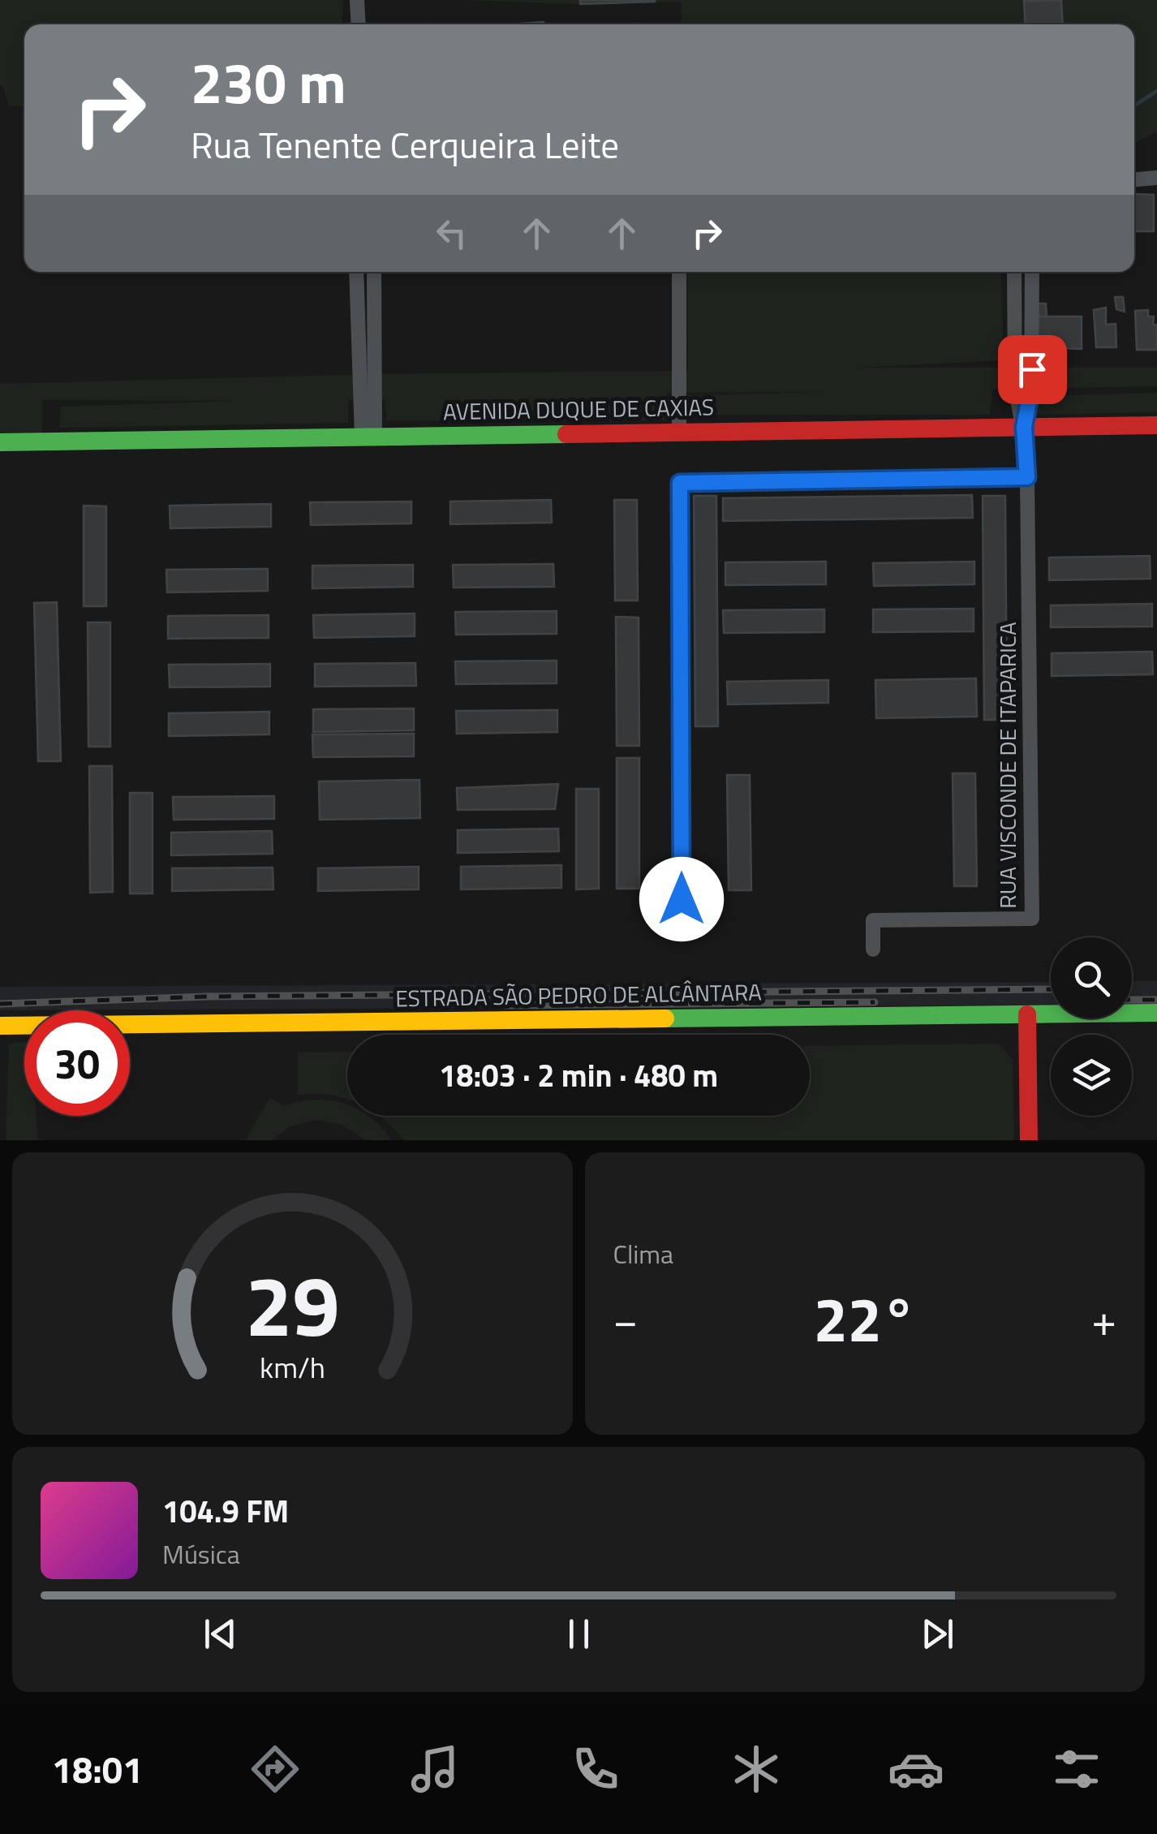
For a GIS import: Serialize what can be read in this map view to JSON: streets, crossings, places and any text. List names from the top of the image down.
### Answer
{
  "streets": {
    "street": ["AVENIDA DUQUE DE CAXIAS", "RUA VISCONDE DE ITAPARICA", "ESTRADA SÃO PEDRO DE ALCÂNTARA"]
  },
  "crossings": [
    ["AVENIDA DUQUE DE CAXIAS", "RUA VISCONDE DE ITAPARICA"]
  ],
  "page": {
    "turn": ["230 m", "Rua Tenente Cerqueira Leite"],
    "limit": "30",
    "trip": "18:03 · 2 min · 480 m",
    "tile": "Clima",
    "heat": ["−", "22°", "+"],
    "song": ["104.9 FM", "Música"],
    "tabs": "18:01",
    "gauge": ["29", "km/h"]
  }
}
